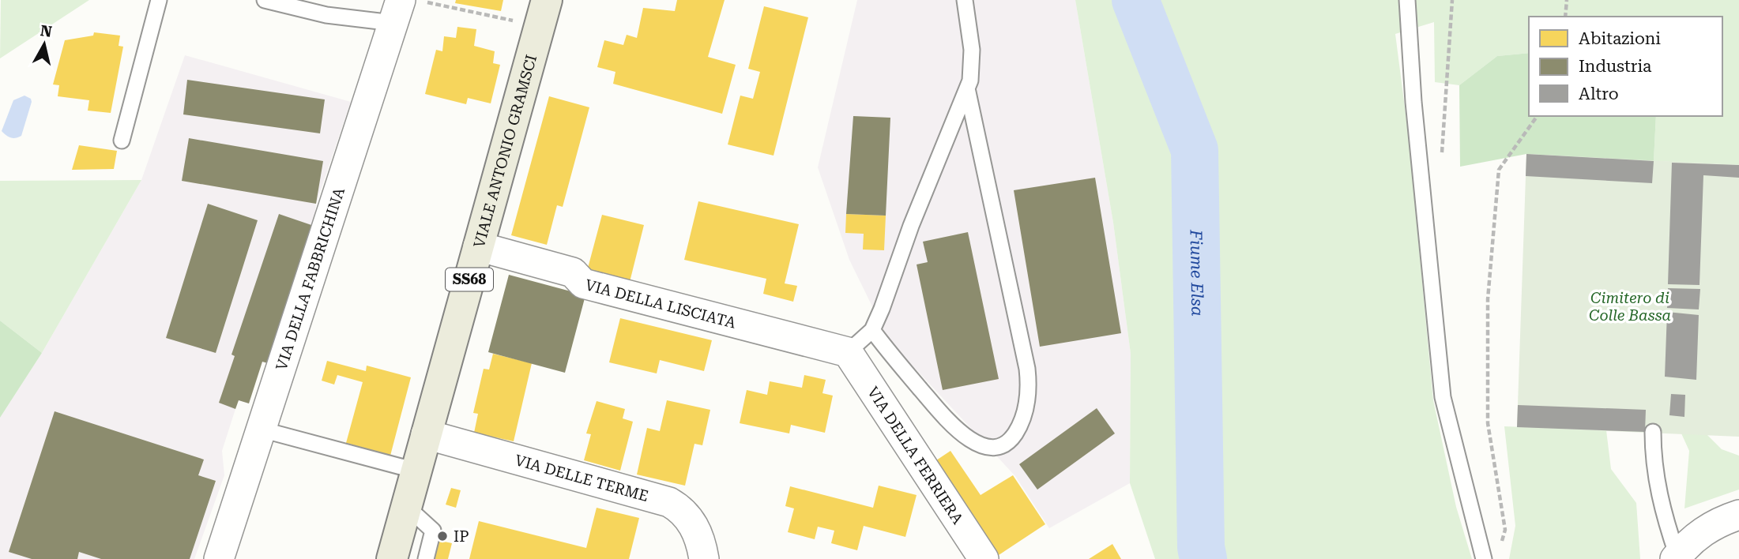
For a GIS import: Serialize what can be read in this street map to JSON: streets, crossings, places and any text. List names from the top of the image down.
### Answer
{
  "streets": {
    "main road": ["VIALE ANTONIO GRAMSCI", "SS68"],
    "street": [
      "VIA DELLA FABBRICHINA",
      "VIA DELLA LISCIATA",
      "VIA DELLA FERRIERA",
      "VIA DELLE TERME"
    ]
  },
  "crossings": [
    ["VIALE ANTONIO GRAMSCI", "VIA DELLA LISCIATA"],
    ["VIALE ANTONIO GRAMSCI", "VIA DELLE TERME"],
    ["VIA DELLA LISCIATA", "VIA DELLA FERRIERA"]
  ],
  "water": ["Fiume Elsa"],
  "parks": ["Cimitero di Colle Bassa"],
  "places": ["IP"],
  "legend": ["Abitazioni", "Industria", "Altro"],
  "north": "top"
}
